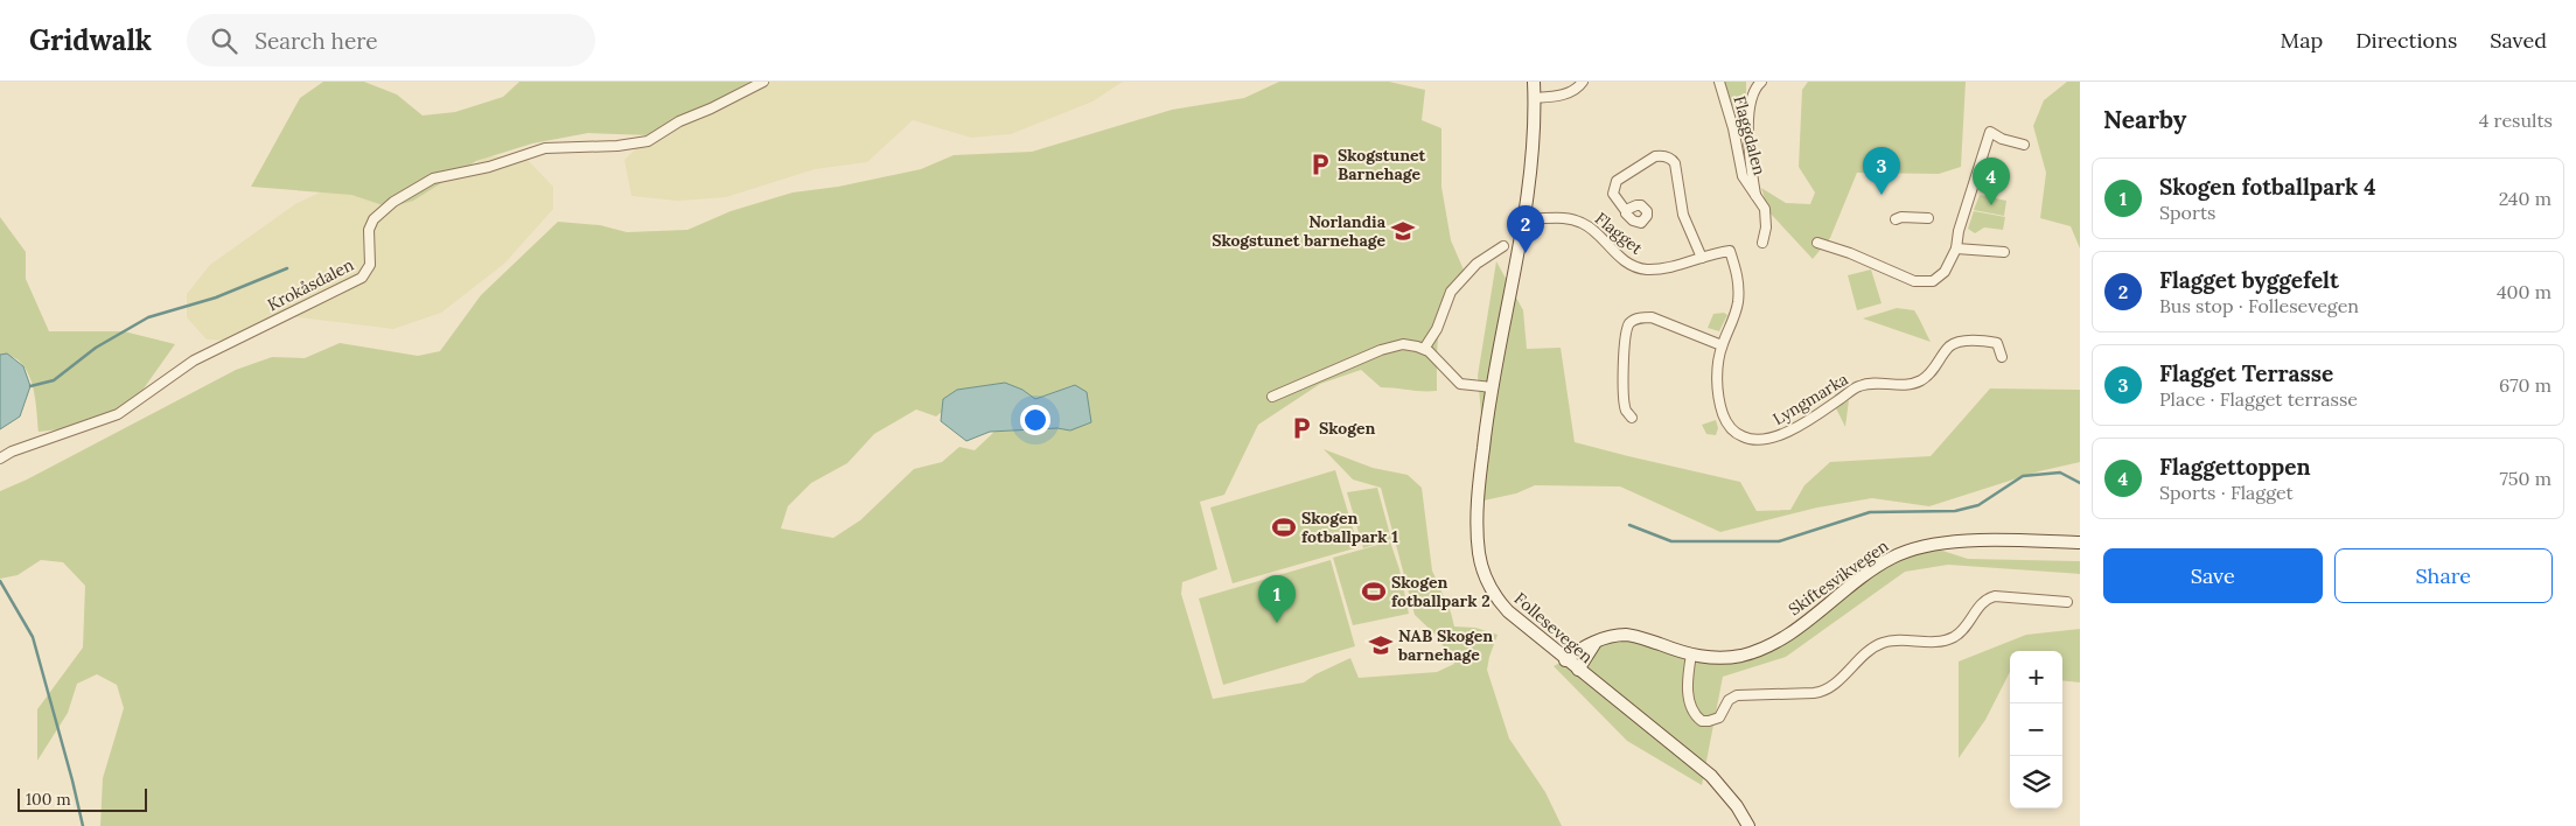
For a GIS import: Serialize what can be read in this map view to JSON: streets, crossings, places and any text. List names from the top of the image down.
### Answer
{
  "streets": {
    "main road": ["Skiftesvikvegen", "Follesevegen"],
    "street": [
      "Flaggdalen",
      "Flagget",
      "Krokåsdalen",
      "Lyngmarka"
    ]
  },
  "crossings": [
    ["Flagget", "Lyngmarka"],
    ["Flagget", "Follesevegen"],
    ["Skiftesvikvegen", "Follesevegen"]
  ],
  "places": {
    "parking": ["Skogstunet Barnehage", "Skogen"],
    "school or university": ["Norlandia Skogstunet barnehage", "NAB Skogen barnehage"],
    "sports": ["Skogen fotballpark 1", "Skogen fotballpark 2"]
  },
  "scale_bar": "100 m",
  "page": {
    "header": "Gridwalk",
    "search": "Search here",
    "nav": ["Map", "Directions", "Saved"],
    "heading": ["Nearby", "4 results"],
    "pins": [
      "3",
      "4",
      "2",
      "1"
    ],
    "list": [
      {
        "mark": "1",
        "name": "Skogen fotballpark 4",
        "note": "Sports",
        "value": "240 m"
      },
      {
        "mark": "2",
        "name": "Flagget byggefelt",
        "note": "Bus stop · Follesevegen",
        "value": "400 m"
      },
      {
        "mark": "3",
        "name": "Flagget Terrasse",
        "note": "Place · Flagget terrasse",
        "value": "670 m"
      },
      {
        "mark": "4",
        "name": "Flaggettoppen",
        "note": "Sports · Flagget",
        "value": "750 m"
      }
    ],
    "buttons": ["Save", "Share"],
    "map_buttons": ["+", "−"],
    "scale": "100 m"
  }
}
